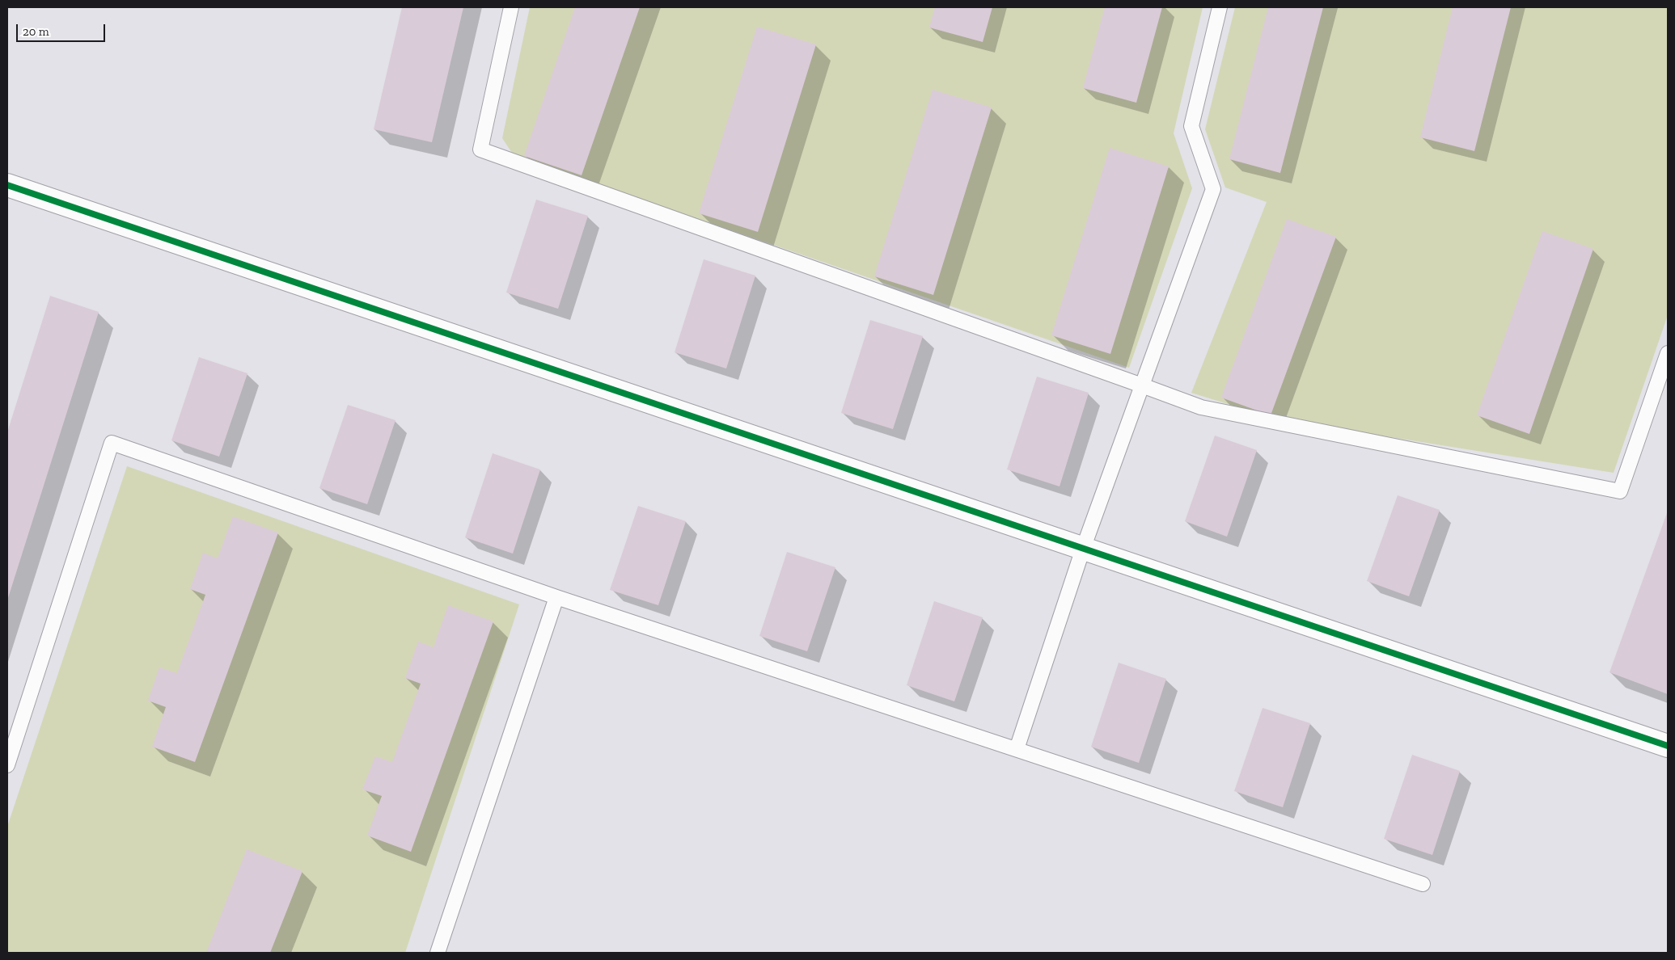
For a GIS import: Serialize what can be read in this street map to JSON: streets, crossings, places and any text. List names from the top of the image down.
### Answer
{
  "scale_bar": "20 m"
}
